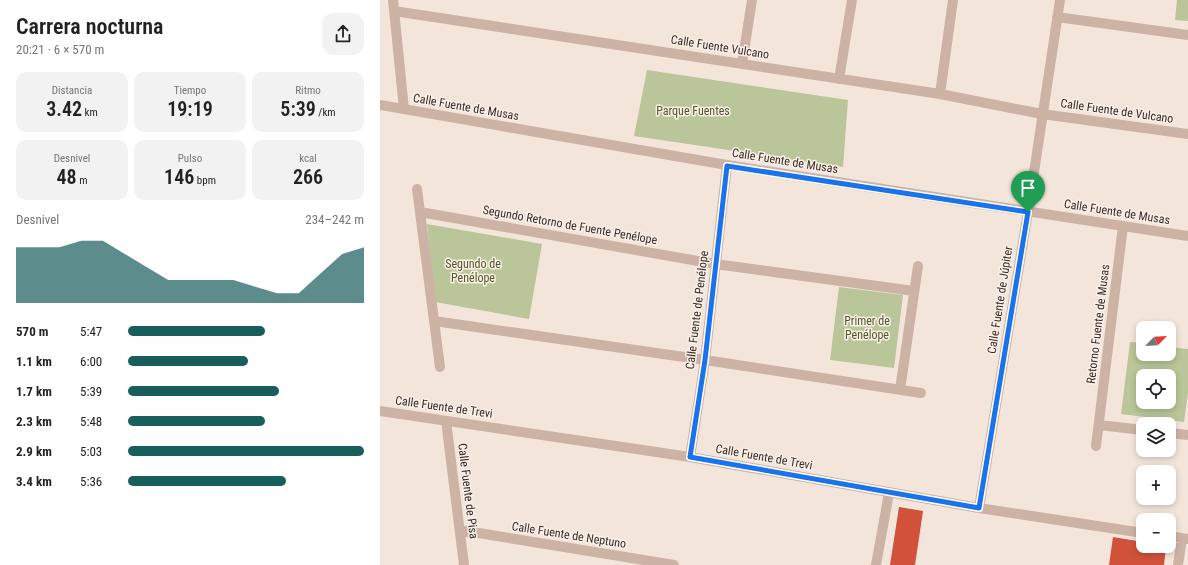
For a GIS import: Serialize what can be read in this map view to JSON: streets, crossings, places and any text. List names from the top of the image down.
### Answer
{
  "streets": {
    "street": [
      "Calle Fuente Vulcano",
      "Calle Fuente de Musas",
      "Calle Fuente de Vulcano",
      "Segundo Retorno de Fuente Penélope",
      "Calle Fuente de Júpiter",
      "Calle Fuente de Penélope",
      "Retorno Fuente de Musas",
      "Calle Fuente de Trevi",
      "Calle Fuente de Pisa",
      "Calle Fuente de Neptuno"
    ]
  },
  "crossings": [
    ["Calle Fuente Vulcano", "Calle Fuente de Vulcano"],
    ["Calle Fuente Vulcano", "Calle Fuente de Júpiter"],
    ["Calle Fuente de Musas", "Calle Fuente de Júpiter"],
    ["Calle Fuente de Musas", "Calle Fuente de Penélope"],
    ["Calle Fuente de Musas", "Retorno Fuente de Musas"],
    ["Calle Fuente de Vulcano", "Calle Fuente de Júpiter"],
    ["Segundo Retorno de Fuente Penélope", "Calle Fuente de Penélope"],
    ["Calle Fuente de Júpiter", "Calle Fuente de Trevi"],
    ["Calle Fuente de Penélope", "Calle Fuente de Trevi"],
    ["Calle Fuente de Trevi", "Calle Fuente de Pisa"],
    ["Calle Fuente de Pisa", "Calle Fuente de Neptuno"]
  ],
  "parks": ["Parque Fuentes", "Segundo de Penélope", "Primer de Penélope"],
  "north": "top right",
  "page": {
    "heading": ["Carrera nocturna", "20:21 · 6 × 570 m"],
    "stats": [
      ["Distancia", "3.42 km"],
      ["Tiempo", "19:19"],
      ["Ritmo", "5:39 /km"],
      ["Desnivel", "48 m"],
      ["Pulso", "146 bpm"],
      ["kcal", "266"]
    ],
    "chart": ["Desnivel", "234–242 m"],
    "list": [
      {
        "name": "570 m",
        "note": "5:47"
      },
      {
        "name": "1.1 km",
        "note": "6:00"
      },
      {
        "name": "1.7 km",
        "note": "5:39"
      },
      {
        "name": "2.3 km",
        "note": "5:48"
      },
      {
        "name": "2.9 km",
        "note": "5:03"
      },
      {
        "name": "3.4 km",
        "note": "5:36"
      }
    ],
    "map_buttons": ["+", "−"]
  }
}
